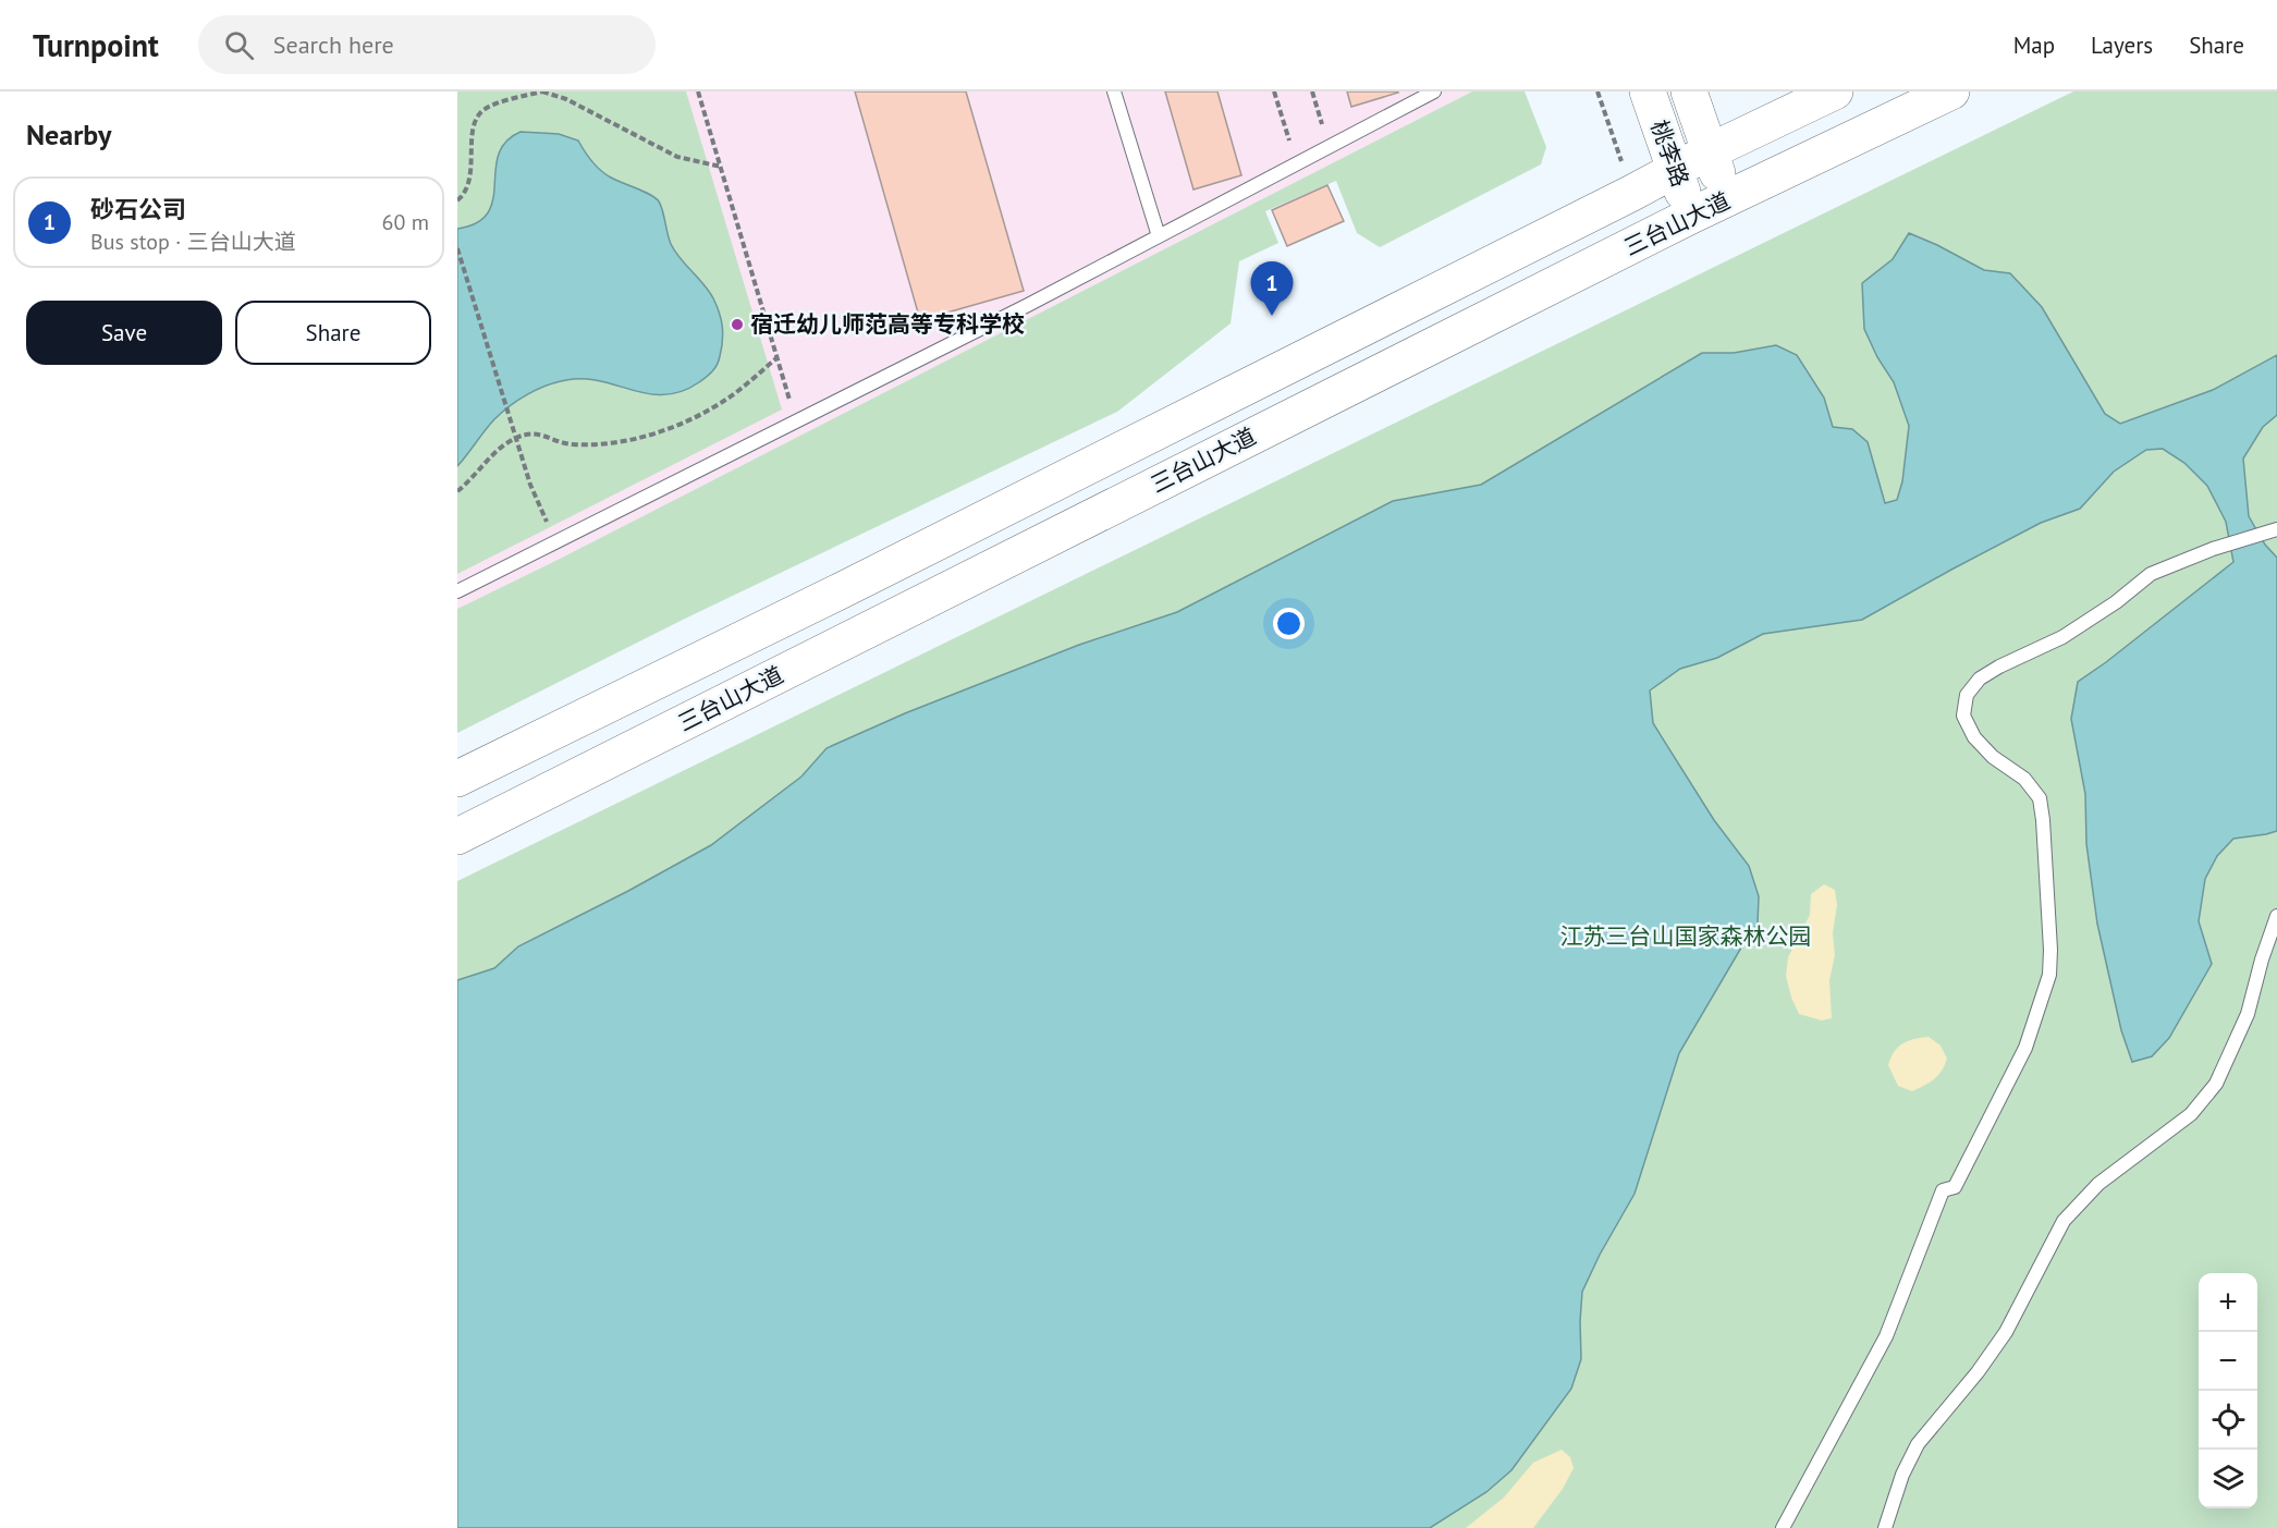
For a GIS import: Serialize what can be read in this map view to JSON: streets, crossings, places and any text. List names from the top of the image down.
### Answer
{
  "streets": {
    "main road": ["桃李路", "三台山大道"]
  },
  "crossings": [
    ["桃李路", "三台山大道"]
  ],
  "parks": ["江苏三台山国家森林公园"],
  "places": ["宿迁幼儿师范高等专科学校"],
  "page": {
    "header": "Turnpoint",
    "search": "Search here",
    "nav": ["Map", "Layers", "Share"],
    "heading": "Nearby",
    "list": [
      {
        "mark": "1",
        "name": "砂石公司",
        "note": "Bus stop · 三台山大道",
        "value": "60 m"
      }
    ],
    "pins": "1",
    "buttons": ["Save", "Share"],
    "map_buttons": ["+", "−"]
  }
}
